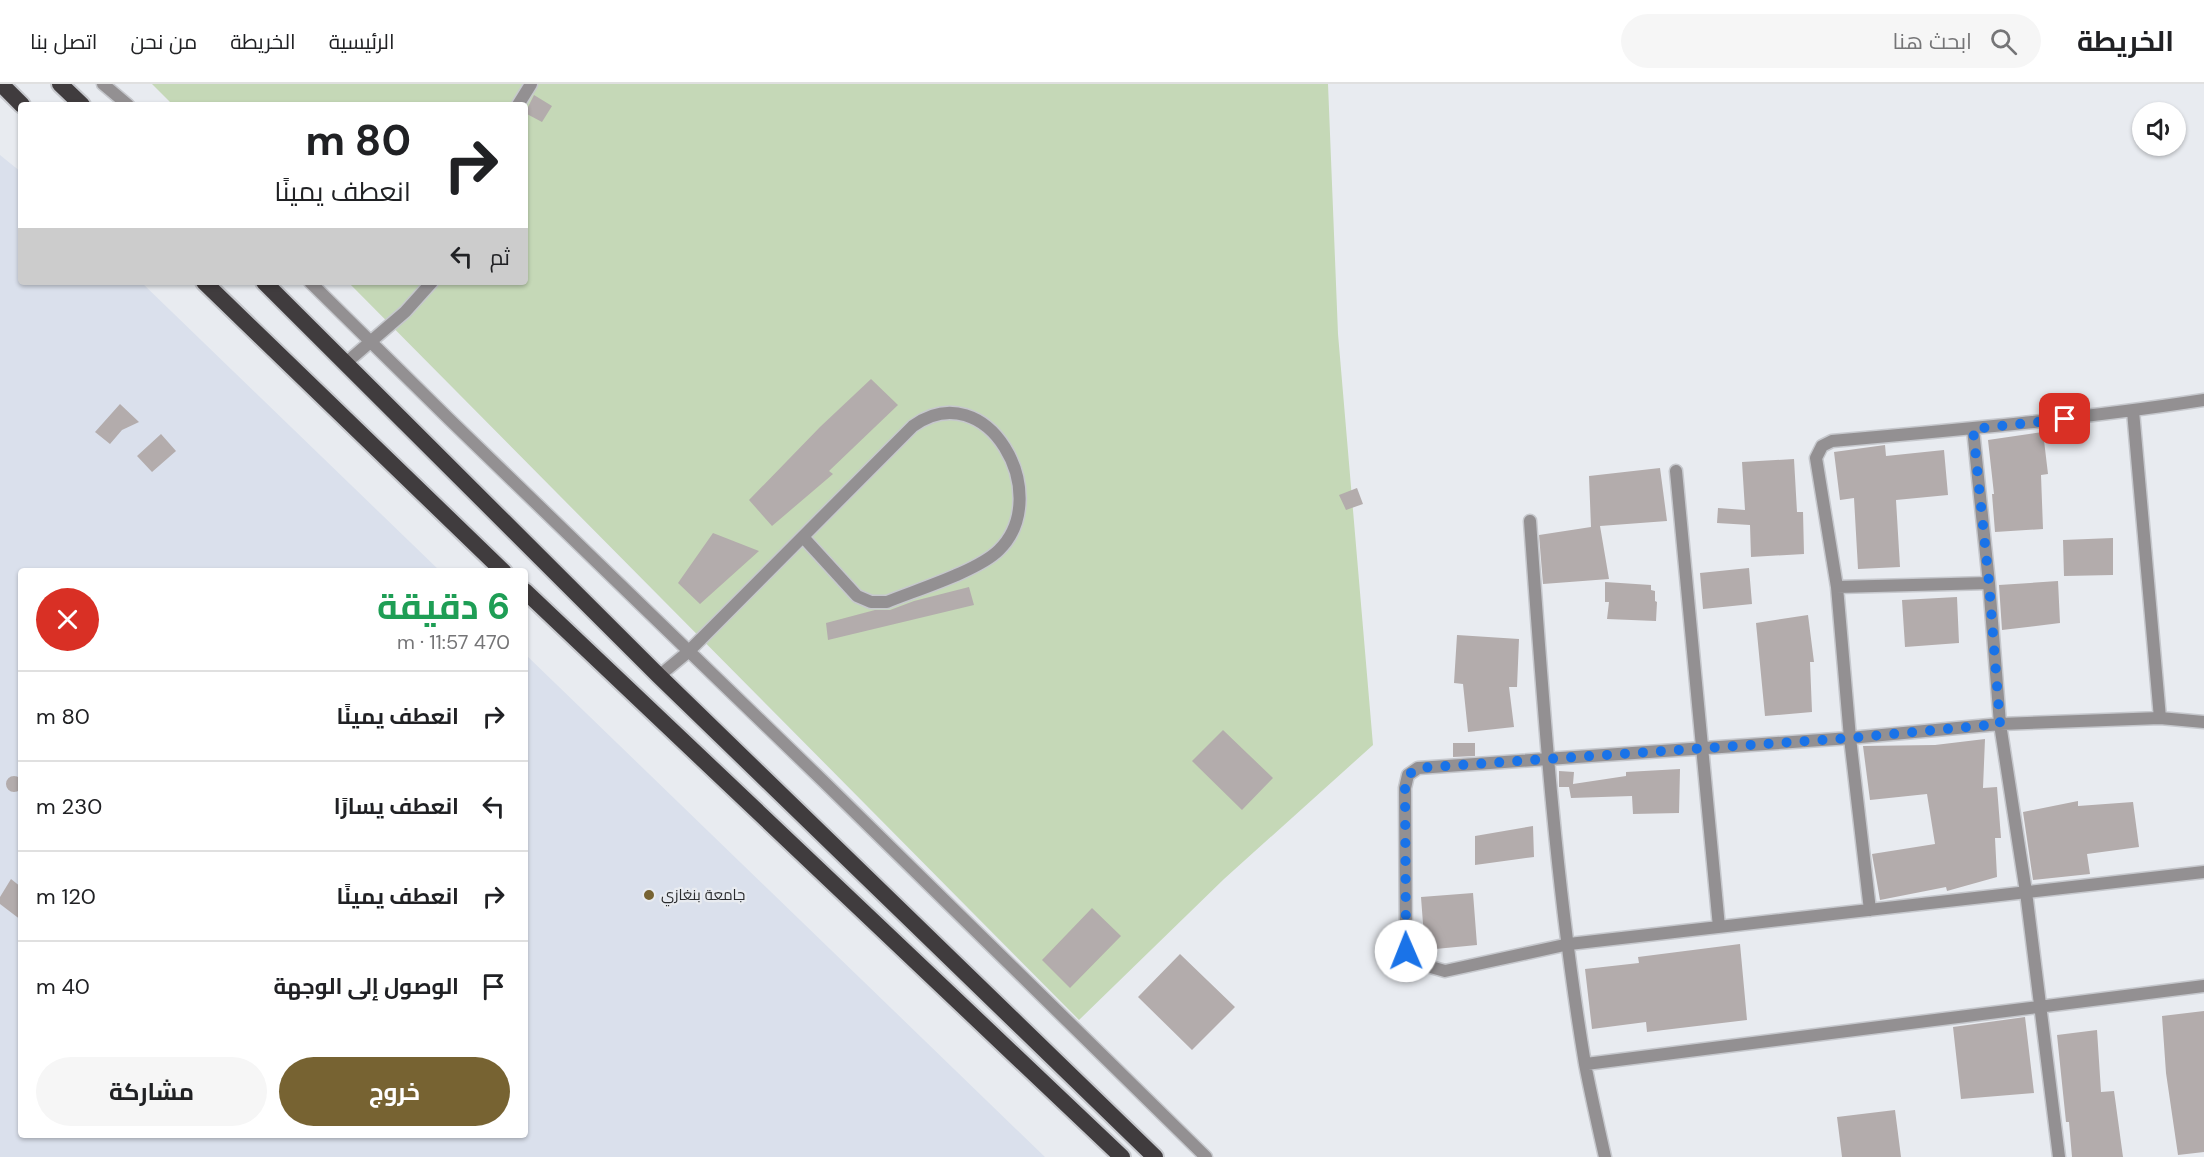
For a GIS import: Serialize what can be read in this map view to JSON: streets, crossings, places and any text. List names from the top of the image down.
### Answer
{
  "places": ["جامعة بنغازي"],
  "page": {
    "header": "الخريطة",
    "search": "ابحث هنا",
    "nav": [
      "الرئيسية",
      "الخريطة",
      "من نحن",
      "اتصل بنا"
    ],
    "turn": ["80 m", "انعطف يمينًا"],
    "then": "ثم",
    "heading": ["6 دقيقة", "470 m · 11:57"],
    "list": [
      {
        "name": "انعطف يمينًا",
        "value": "80 m"
      },
      {
        "name": "انعطف يسارًا",
        "value": "230 m"
      },
      {
        "name": "انعطف يمينًا",
        "value": "120 m"
      },
      {
        "name": "الوصول إلى الوجهة",
        "value": "40 m"
      }
    ],
    "buttons": ["خروج", "مشاركة"]
  }
}
